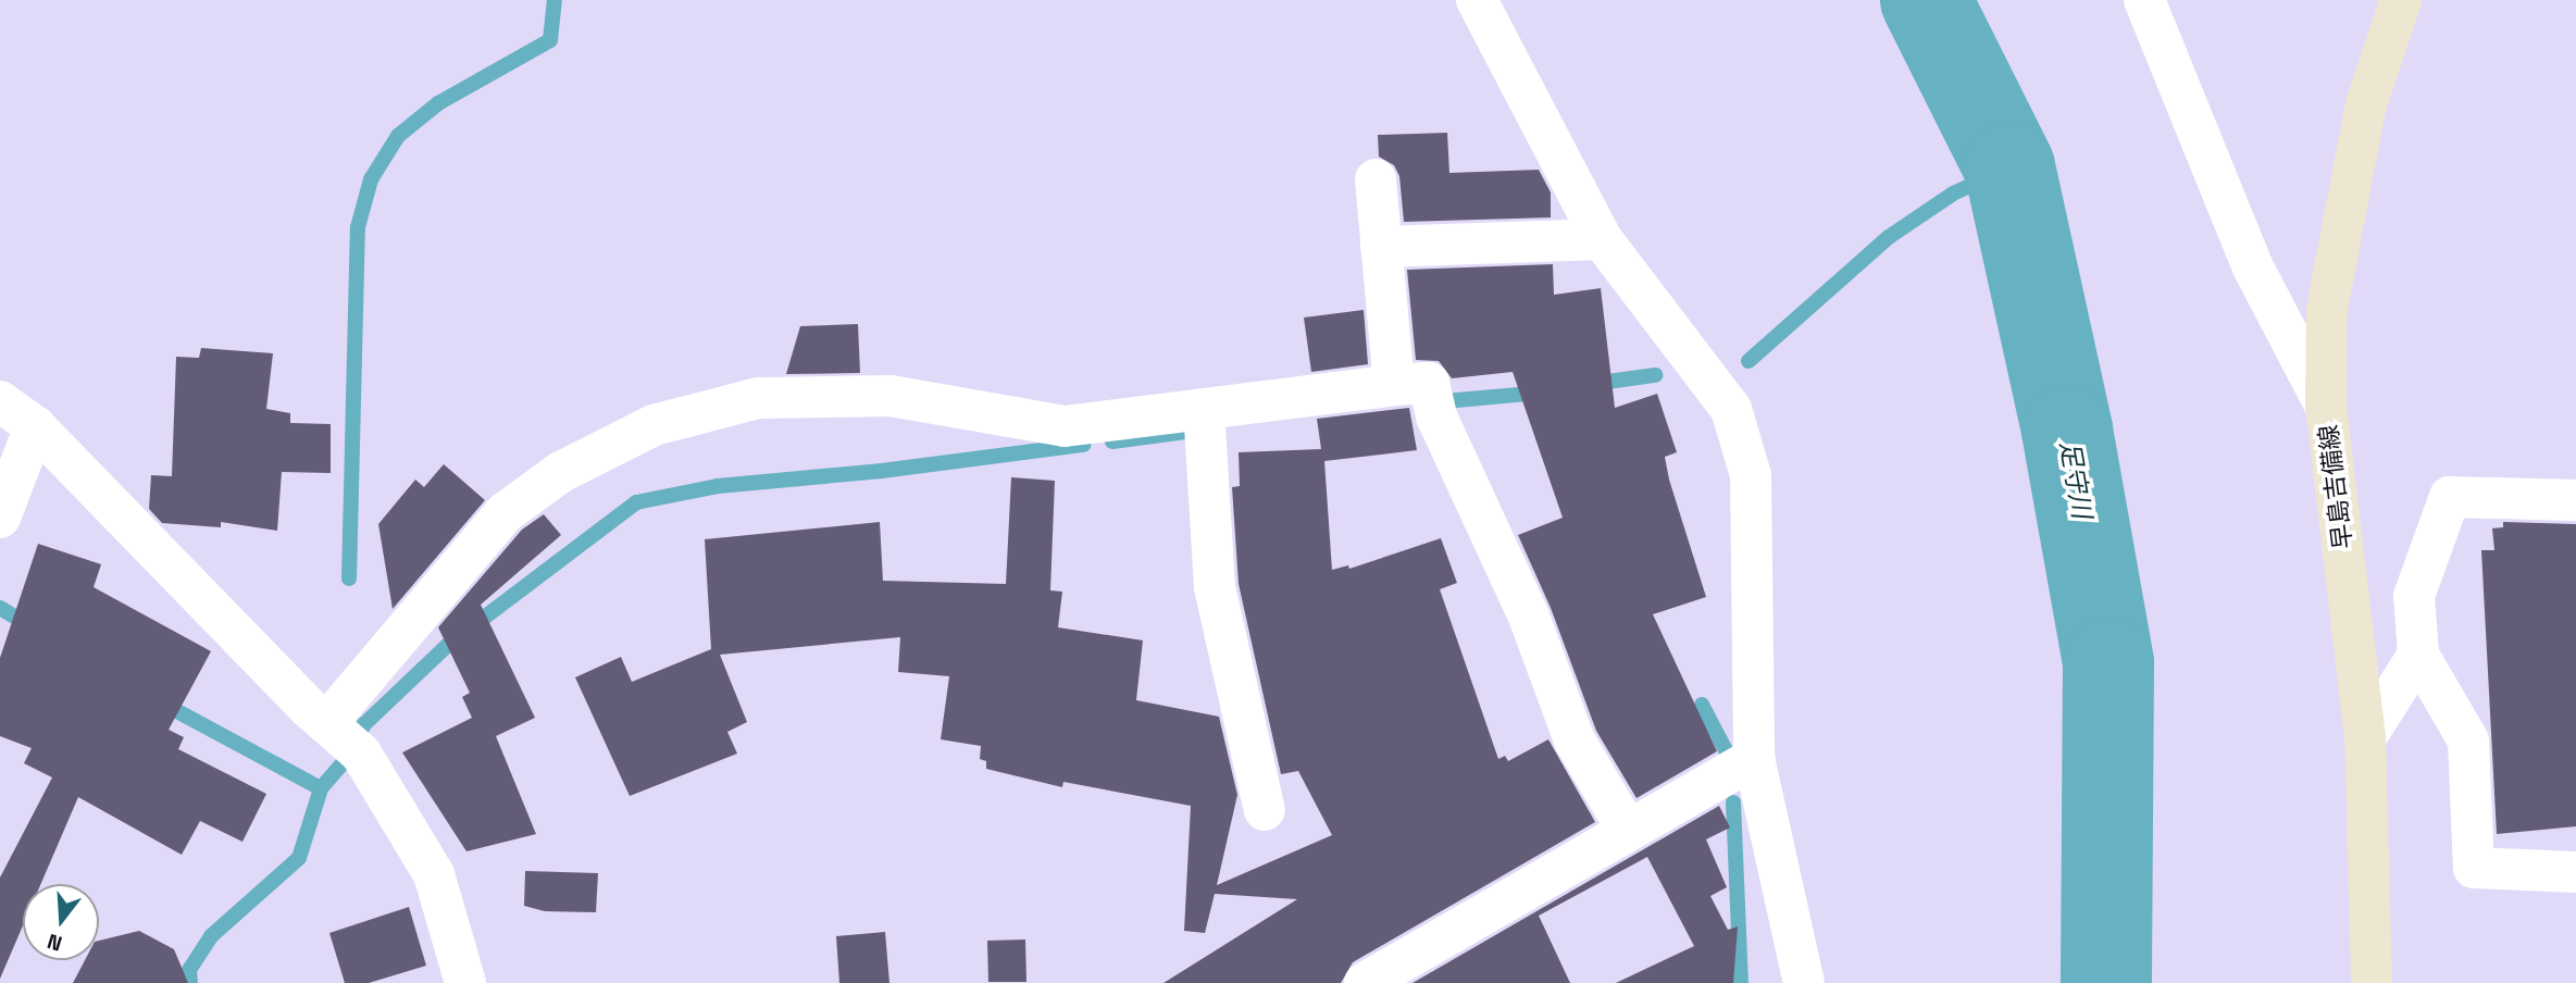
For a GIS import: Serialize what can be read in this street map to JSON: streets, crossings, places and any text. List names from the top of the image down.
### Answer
{
  "streets": {
    "main road": ["早島吉備線"]
  },
  "water": ["足守川"],
  "north": "bottom"
}
